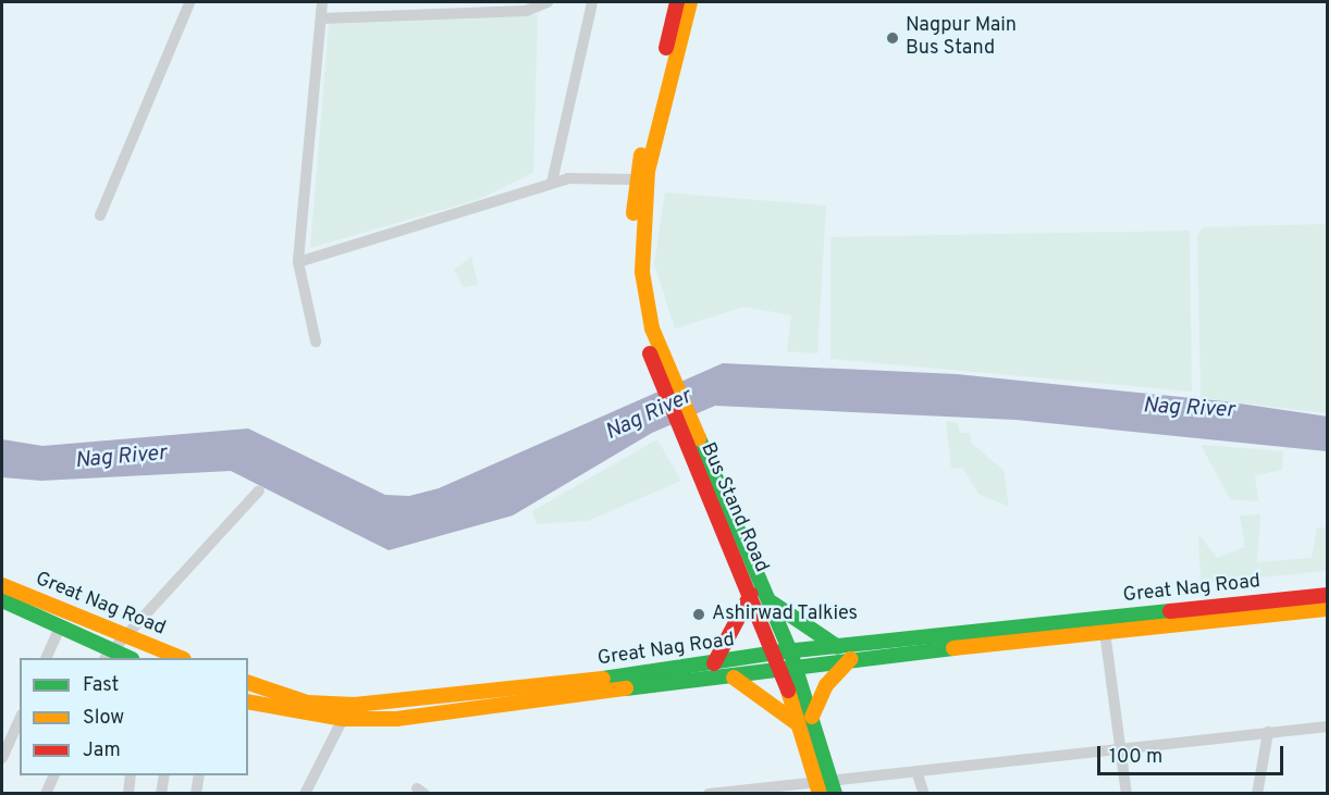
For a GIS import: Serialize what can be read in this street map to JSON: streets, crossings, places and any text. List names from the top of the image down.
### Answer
{
  "streets": {
    "main road": ["Bus Stand Road", "Great Nag Road"]
  },
  "crossings": [
    ["Bus Stand Road", "Great Nag Road"]
  ],
  "water": ["Nag River"],
  "places": ["Nagpur Main Bus Stand", "Ashirwad Talkies"],
  "legend": ["Fast", "Slow", "Jam"],
  "scale_bar": "100 m"
}
